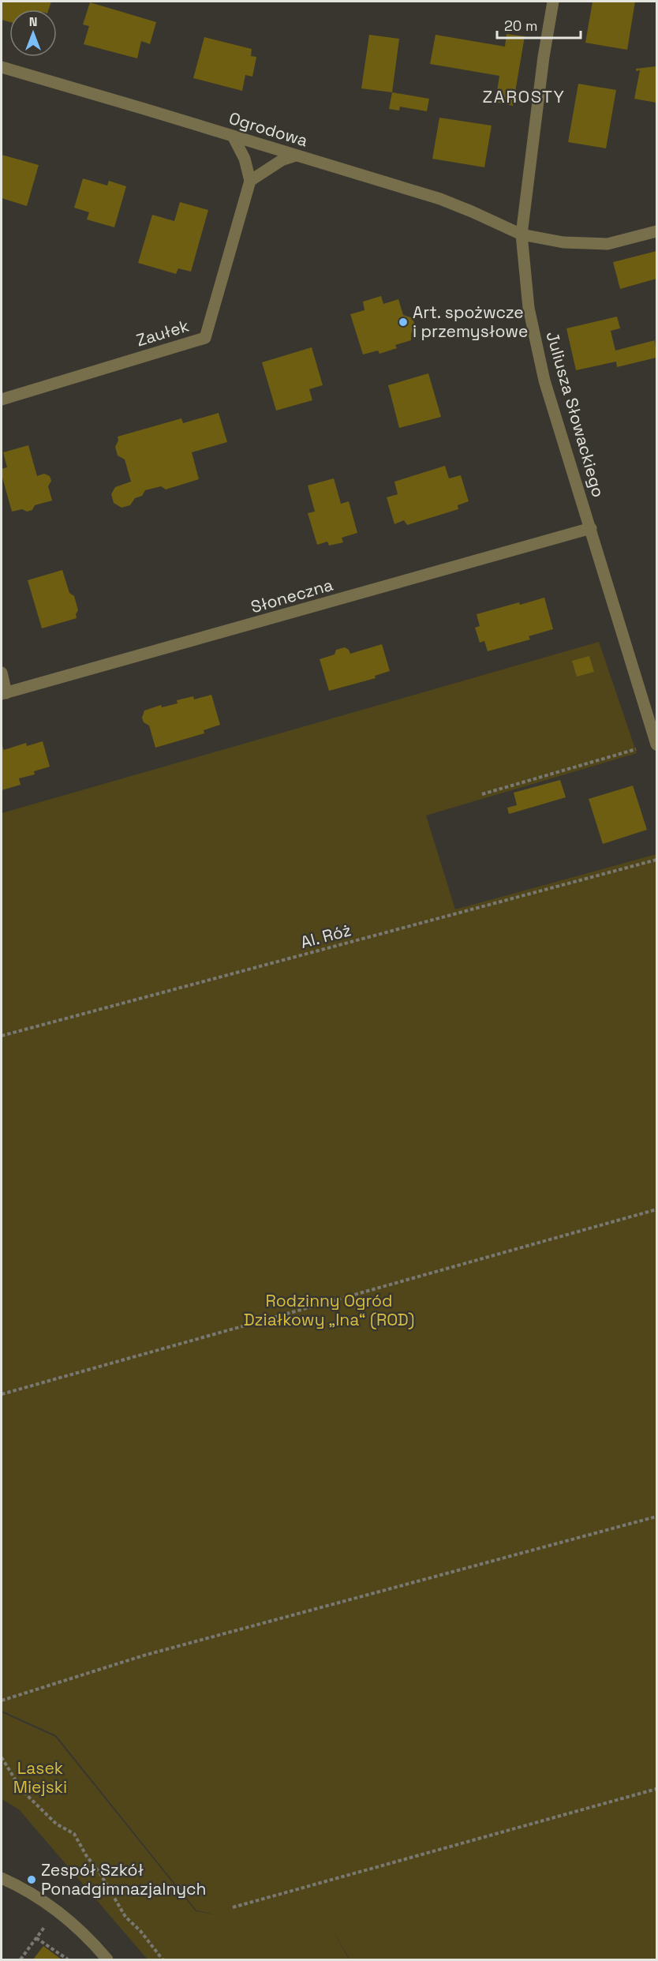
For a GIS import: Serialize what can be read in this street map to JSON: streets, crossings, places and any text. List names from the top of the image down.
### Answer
{
  "streets": {
    "street": [
      "Ogrodowa",
      "Zaułek",
      "Juliusza Słowackiego",
      "Słoneczna"
    ],
    "path": ["Al. Róż"]
  },
  "crossings": [
    ["Ogrodowa", "Zaułek"],
    ["Ogrodowa", "Juliusza Słowackiego"],
    ["Juliusza Słowackiego", "Słoneczna"]
  ],
  "districts": ["ZAROSTY"],
  "parks": ["Rodzinny Ogród Działkowy „Ina“ (ROD)", "Lasek Miejski"],
  "places": ["Art. spożwcze i przemysłowe", "Zespół Szkół Ponadgimnazjalnych"],
  "scale_bar": "20 m",
  "north": "top"
}
